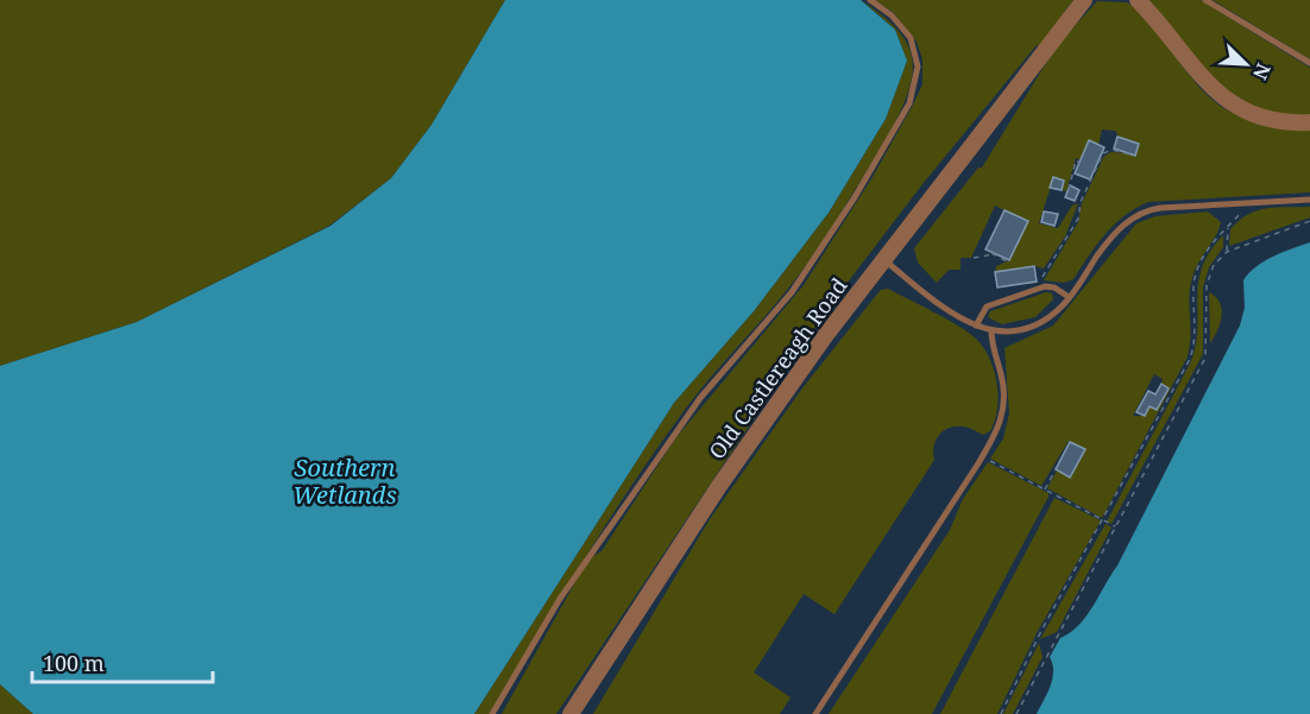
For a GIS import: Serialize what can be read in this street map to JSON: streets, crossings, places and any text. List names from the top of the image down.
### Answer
{
  "streets": {
    "street": ["Old Castlereagh Road"]
  },
  "water": ["Southern Wetlands"],
  "scale_bar": "100 m",
  "north": "bottom right"
}
